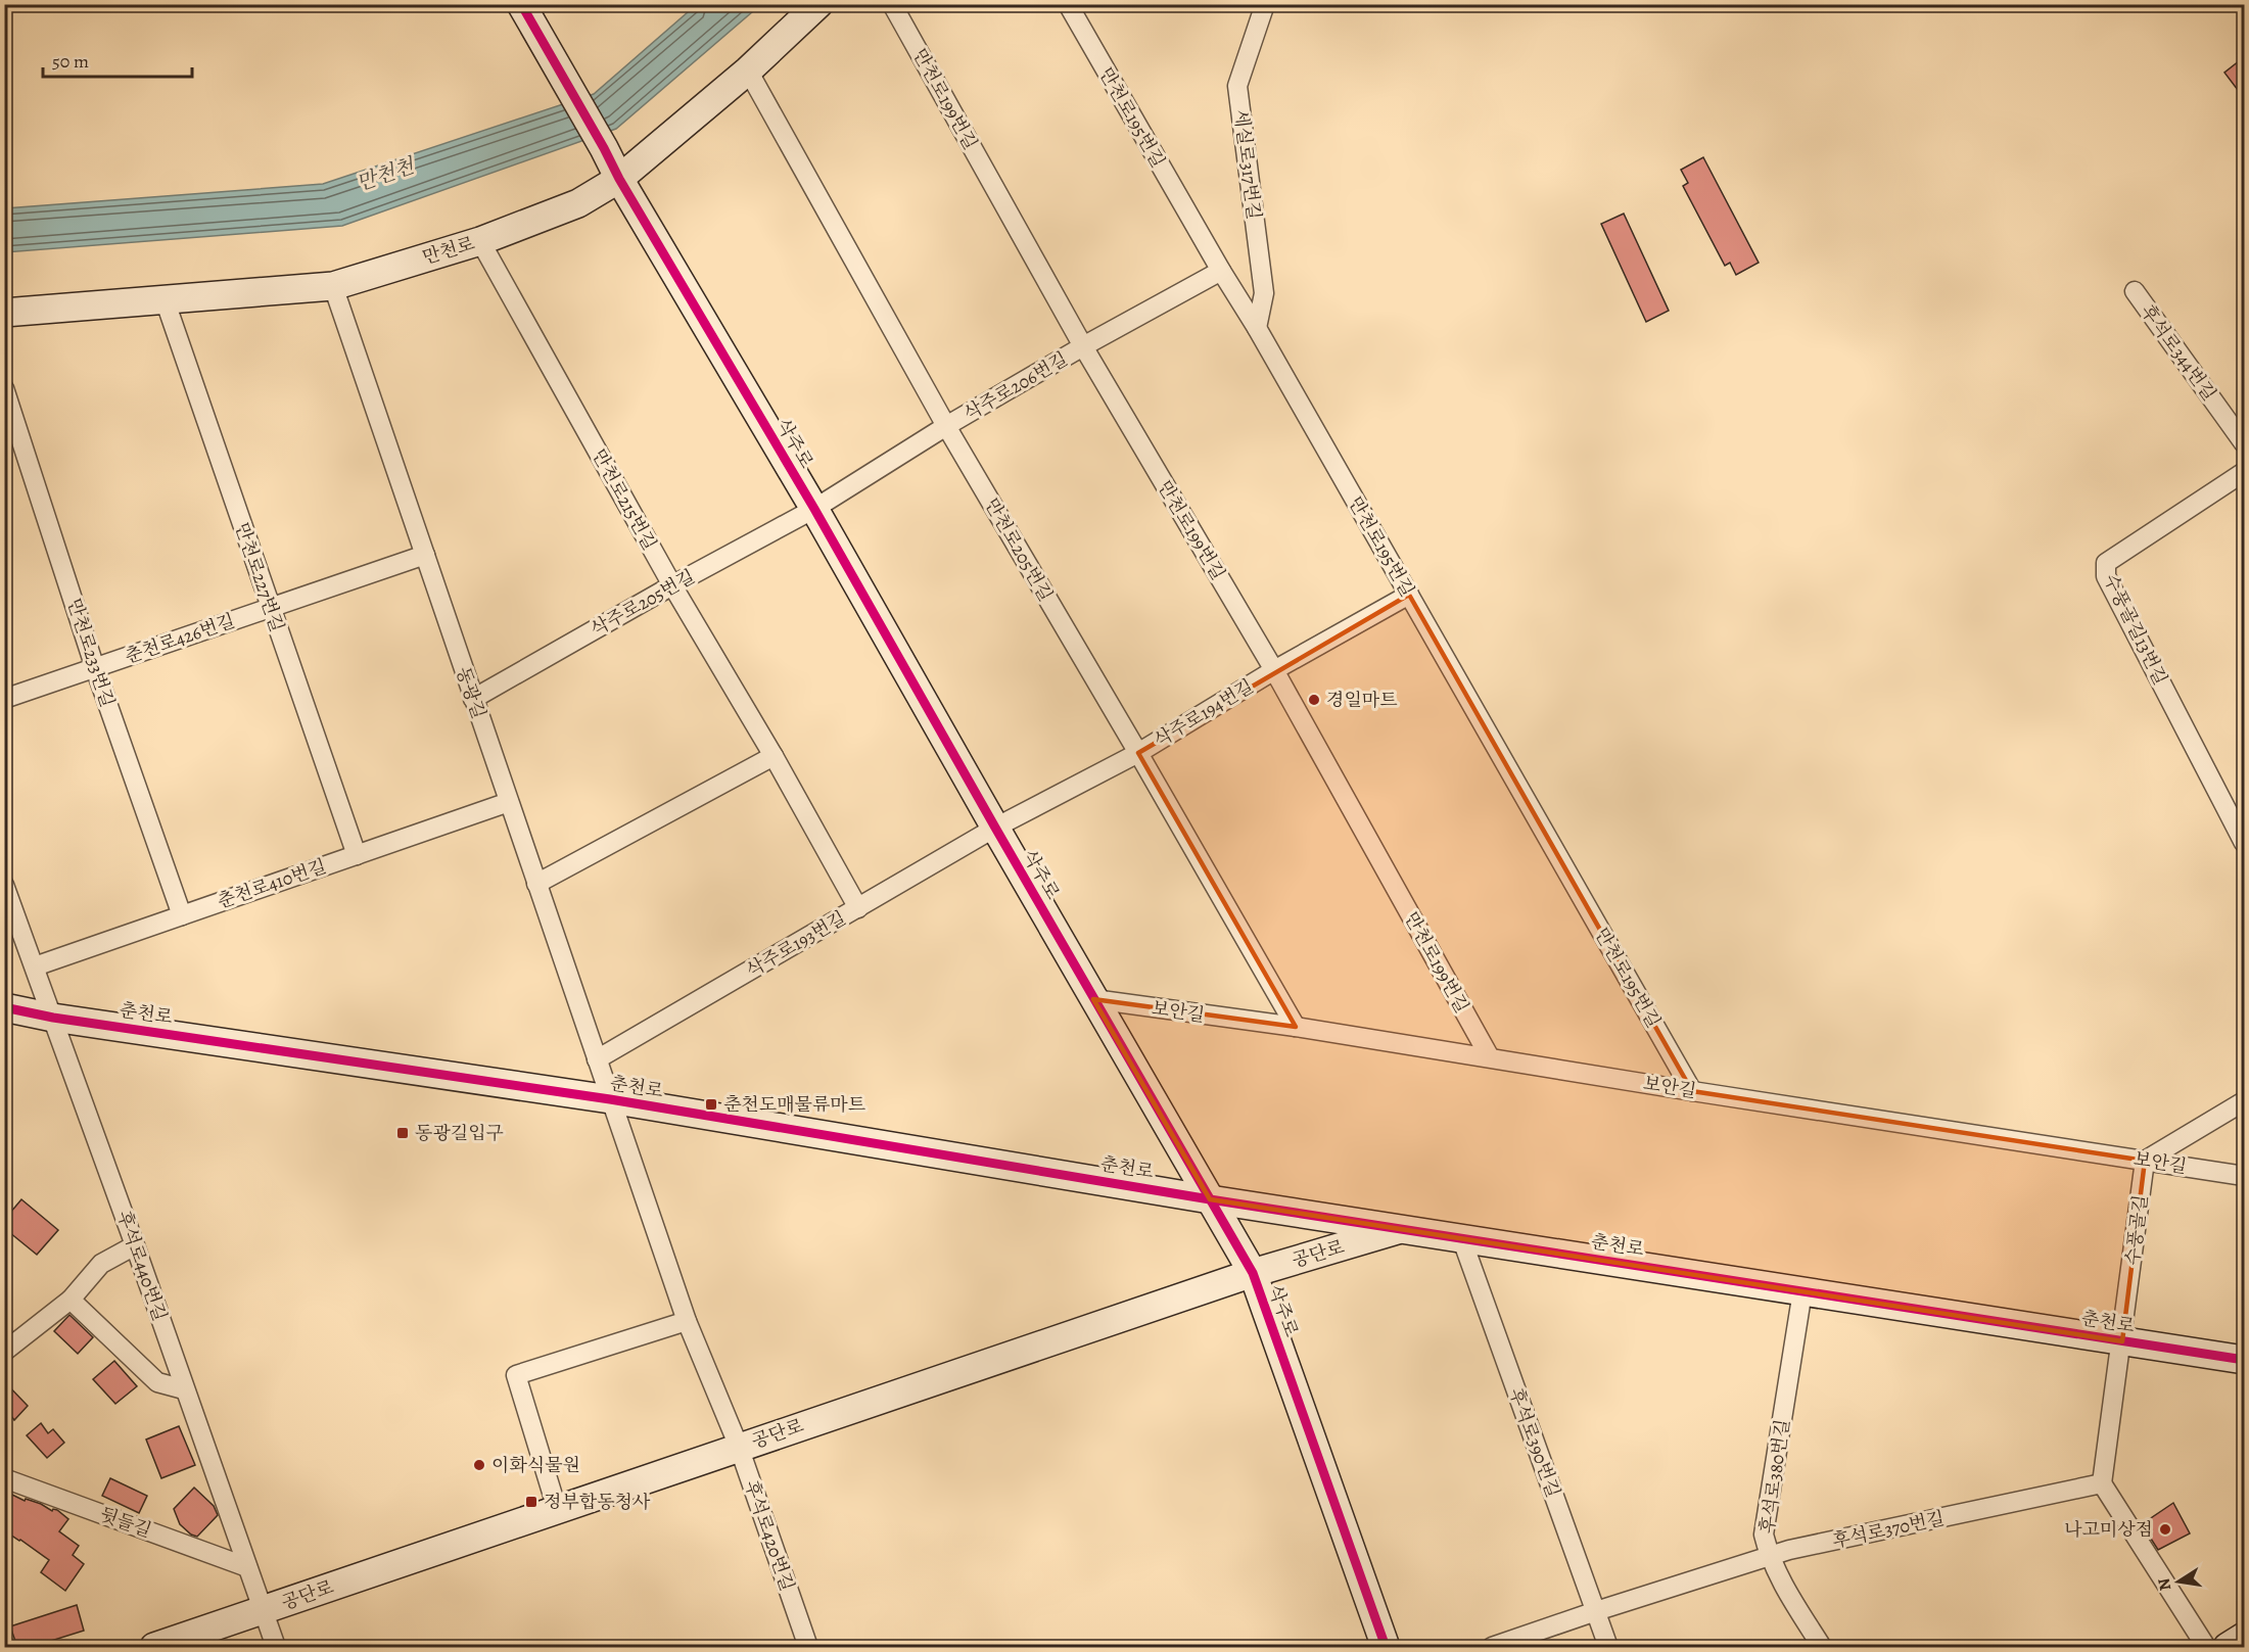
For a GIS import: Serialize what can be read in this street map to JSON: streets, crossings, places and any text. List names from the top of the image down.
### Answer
{
  "streets": {
    "street": [
      "만천로199번길",
      "만천로195번길",
      "세실로317번길",
      "만천로",
      "후석로344번길",
      "삭주로206번길",
      "삭주로",
      "만천로215번길",
      "만천로205번길",
      "만천로227번길",
      "삭주로205번길",
      "수풍골길13번길",
      "춘천로426번길",
      "만천로233번길",
      "동광길",
      "삭주로194번길",
      "춘천로410번길",
      "삭주로193번길",
      "보안길",
      "춘천로",
      "수풍골길",
      "공단로",
      "후석로440번길",
      "후석로390번길",
      "후석로380번길",
      "뒷들길",
      "후석로370번길",
      "후석로420번길"
    ]
  },
  "crossings": [
    ["만천로199번길", "삭주로206번길"],
    ["만천로199번길", "삭주로194번길"],
    ["만천로199번길", "보안길"],
    ["만천로195번길", "세실로317번길"],
    ["만천로195번길", "삭주로206번길"],
    ["만천로195번길", "삭주로194번길"],
    ["만천로195번길", "보안길"],
    ["만천로", "삭주로"],
    ["만천로", "만천로215번길"],
    ["만천로", "만천로205번길"],
    ["만천로", "만천로227번길"],
    ["만천로", "동광길"],
    ["삭주로206번길", "삭주로"],
    ["삭주로206번길", "만천로205번길"],
    ["삭주로206번길", "삭주로205번길"],
    ["삭주로", "삭주로205번길"],
    ["삭주로", "삭주로194번길"],
    ["삭주로", "삭주로193번길"],
    ["삭주로", "보안길"],
    ["삭주로", "춘천로"],
    ["삭주로", "공단로"],
    ["만천로215번길", "삭주로205번길"],
    ["만천로215번길", "삭주로193번길"],
    ["만천로205번길", "삭주로194번길"],
    ["만천로205번길", "보안길"],
    ["만천로227번길", "춘천로426번길"],
    ["만천로227번길", "춘천로410번길"],
    ["삭주로205번길", "동광길"],
    ["춘천로426번길", "만천로233번길"],
    ["춘천로426번길", "동광길"],
    ["만천로233번길", "춘천로410번길"],
    ["동광길", "춘천로410번길"],
    ["동광길", "삭주로193번길"],
    ["동광길", "춘천로"],
    ["동광길", "후석로420번길"],
    ["삭주로194번길", "삭주로193번길"],
    ["춘천로410번길", "후석로440번길"],
    ["보안길", "수풍골길"],
    ["춘천로", "수풍골길"],
    ["춘천로", "공단로"],
    ["춘천로", "후석로440번길"],
    ["춘천로", "후석로390번길"],
    ["춘천로", "후석로380번길"],
    ["춘천로", "후석로420번길"],
    ["수풍골길", "후석로370번길"],
    ["공단로", "후석로440번길"],
    ["공단로", "후석로420번길"],
    ["후석로440번길", "뒷들길"],
    ["후석로390번길", "후석로370번길"],
    ["후석로380번길", "후석로370번길"]
  ],
  "water": ["만천천"],
  "places": {
    "other": ["경일마트", "이화식물원", "나고미상점"],
    "transit": ["춘천도매물류마트", "동광길입구", "정부합동청사"]
  },
  "scale_bar": "50 m",
  "north": "left"
}
